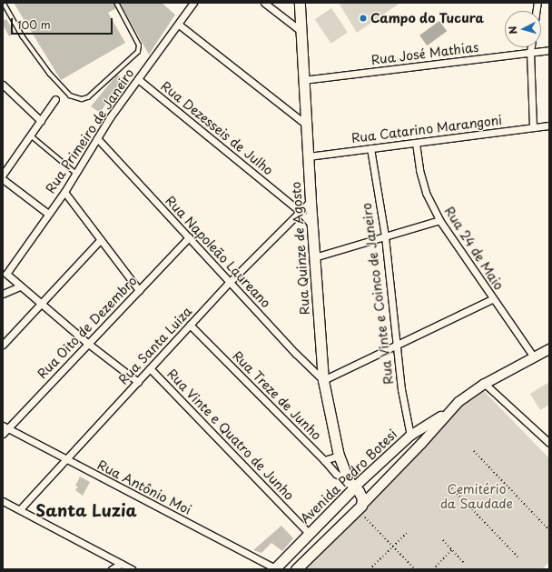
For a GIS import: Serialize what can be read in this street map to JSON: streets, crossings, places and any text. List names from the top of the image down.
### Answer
{
  "streets": {
    "main road": ["Rua Quinze de Agosto", "Avenida Pedro Botesi"],
    "street": [
      "Rua José Mathias",
      "Rua Dezesseis de Julho",
      "Rua Catarino Marangoni",
      "Rua Primeiro de Janeiro",
      "Rua 24 de Maio",
      "Rua Napoleão Laureano",
      "Rua Vinte e Coinco de Janeiro",
      "Rua Oito de Dezembro",
      "Rua Santa Luiza",
      "Rua Treze de Junho",
      "Rua Vinte e Quatro de Junho",
      "Rua Antônio Moi"
    ]
  },
  "crossings": [
    ["Rua José Mathias", "Rua Quinze de Agosto"],
    ["Rua Dezesseis de Julho", "Rua Primeiro de Janeiro"],
    ["Rua Dezesseis de Julho", "Rua Quinze de Agosto"],
    ["Rua Dezesseis de Julho", "Rua Santa Luiza"],
    ["Rua Catarino Marangoni", "Rua Quinze de Agosto"],
    ["Rua Catarino Marangoni", "Rua 24 de Maio"],
    ["Rua Catarino Marangoni", "Rua Vinte e Coinco de Janeiro"],
    ["Rua Primeiro de Janeiro", "Rua Napoleão Laureano"],
    ["Rua Quinze de Agosto", "Rua Napoleão Laureano"],
    ["Rua Quinze de Agosto", "Rua Santa Luiza"],
    ["Rua Quinze de Agosto", "Rua Treze de Junho"],
    ["Rua Quinze de Agosto", "Avenida Pedro Botesi"],
    ["Rua 24 de Maio", "Avenida Pedro Botesi"],
    ["Rua Napoleão Laureano", "Rua Oito de Dezembro"],
    ["Rua Napoleão Laureano", "Rua Santa Luiza"],
    ["Rua Vinte e Coinco de Janeiro", "Avenida Pedro Botesi"],
    ["Rua Oito de Dezembro", "Rua Antônio Moi"],
    ["Rua Santa Luiza", "Rua Treze de Junho"],
    ["Rua Santa Luiza", "Rua Vinte e Quatro de Junho"],
    ["Rua Santa Luiza", "Rua Antônio Moi"],
    ["Rua Treze de Junho", "Avenida Pedro Botesi"],
    ["Rua Vinte e Quatro de Junho", "Avenida Pedro Botesi"],
    ["Avenida Pedro Botesi", "Rua Antônio Moi"]
  ],
  "districts": ["Santa Luzia"],
  "parks": ["Cemitério da Saudade"],
  "places": ["Campo do Tucura"],
  "scale_bar": "100 m",
  "north": "left"
}
